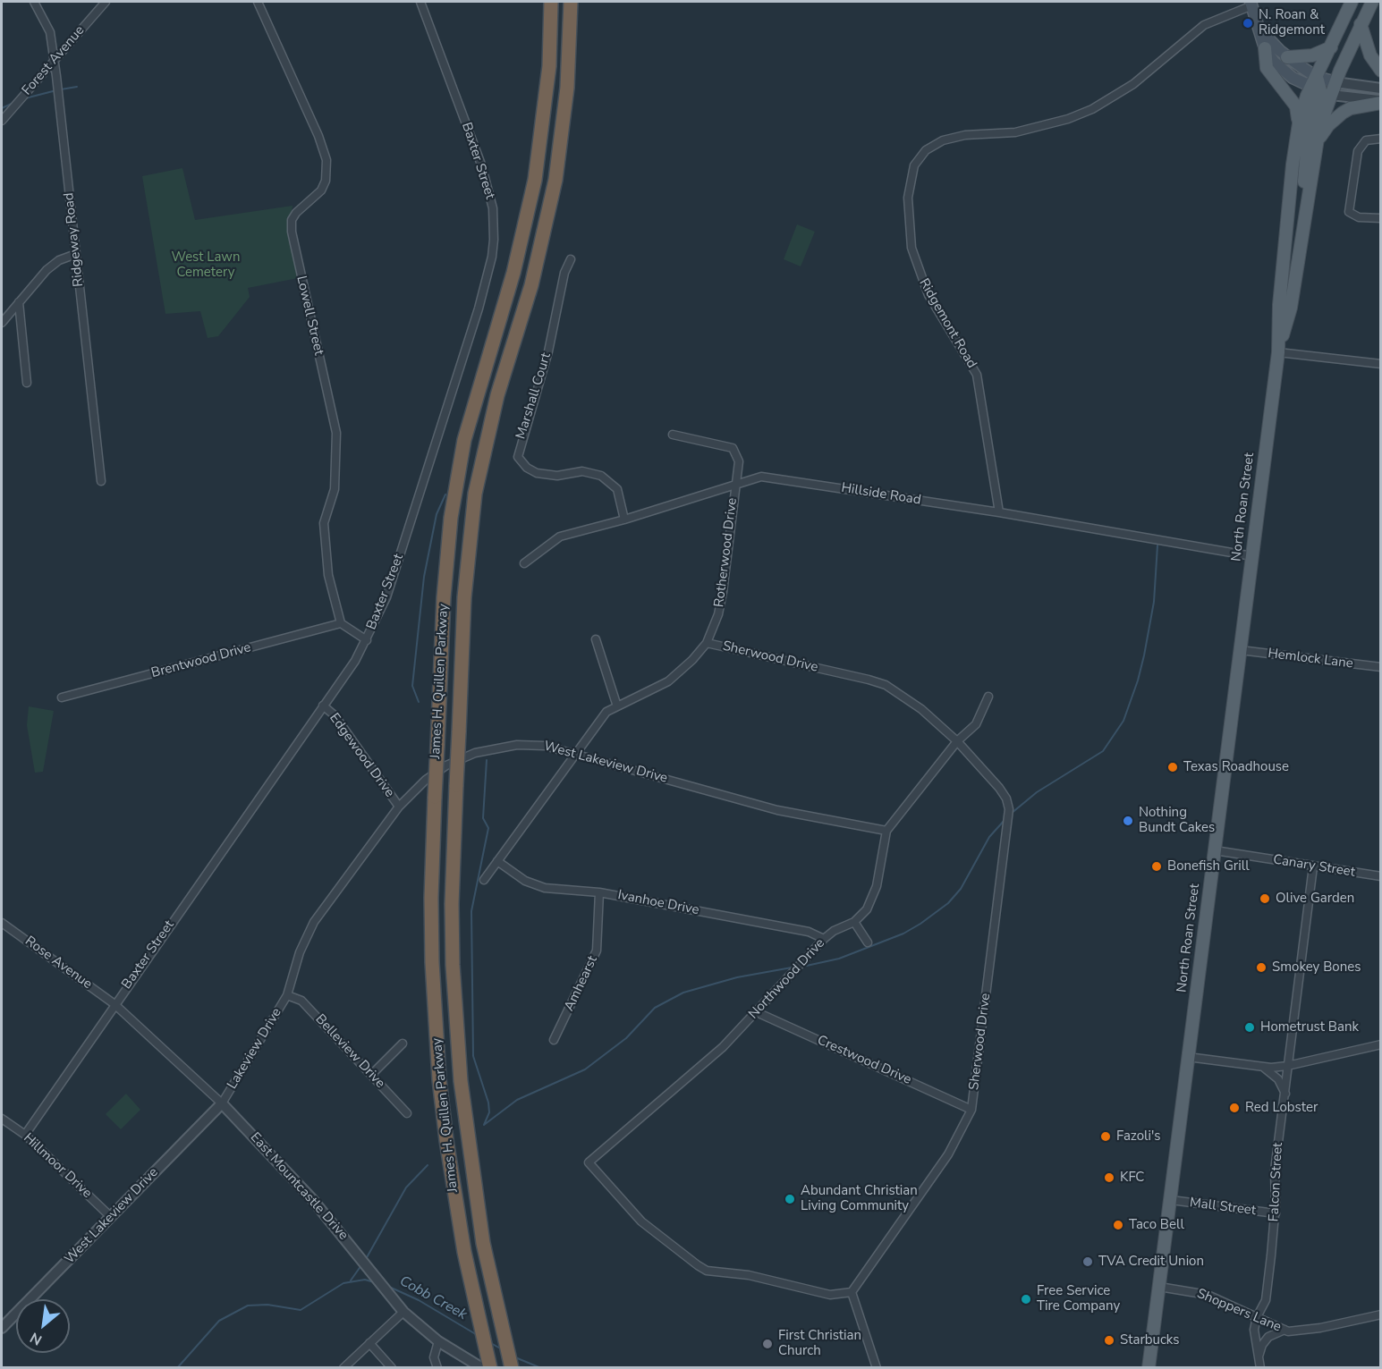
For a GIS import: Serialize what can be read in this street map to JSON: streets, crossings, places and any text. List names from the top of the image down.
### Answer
{
  "streets": {
    "highway": ["James H. Quillen Parkway"],
    "main road": ["North Roan Street"],
    "street": [
      "Forest Avenue",
      "Baxter Street",
      "Ridgeway Road",
      "Lowell Street",
      "Ridgemont Road",
      "Marshall Court",
      "Hillside Road",
      "Rotherwood Drive",
      "Sherwood Drive",
      "Hemlock Lane",
      "Brentwood Drive",
      "Edgewood Drive",
      "West Lakeview Drive",
      "Canary Street",
      "Ivanhoe Drive",
      "Rose Avenue",
      "Northwood Drive",
      "Amhearst",
      "Lakeview Drive",
      "Belleview Drive",
      "Crestwood Drive",
      "Hillmoor Drive",
      "Falcon Street",
      "East Mountcastle Drive",
      "Mall Street",
      "Shoppers Lane"
    ]
  },
  "crossings": [
    ["Forest Avenue", "Ridgeway Road"],
    ["Baxter Street", "Edgewood Drive"],
    ["Baxter Street", "Rose Avenue"],
    ["Baxter Street", "Hillmoor Drive"],
    ["Baxter Street", "East Mountcastle Drive"],
    ["Lowell Street", "Brentwood Drive"],
    ["Ridgemont Road", "Hillside Road"],
    ["Marshall Court", "Hillside Road"],
    ["Hillside Road", "North Roan Street"],
    ["Hillside Road", "Rotherwood Drive"],
    ["North Roan Street", "Hemlock Lane"],
    ["North Roan Street", "Canary Street"],
    ["North Roan Street", "Mall Street"],
    ["North Roan Street", "Shoppers Lane"],
    ["Rotherwood Drive", "Sherwood Drive"],
    ["Rotherwood Drive", "West Lakeview Drive"],
    ["Rotherwood Drive", "Ivanhoe Drive"],
    ["Sherwood Drive", "Northwood Drive"],
    ["Sherwood Drive", "Crestwood Drive"],
    ["Edgewood Drive", "West Lakeview Drive"],
    ["West Lakeview Drive", "Northwood Drive"],
    ["West Lakeview Drive", "Lakeview Drive"],
    ["West Lakeview Drive", "Belleview Drive"],
    ["West Lakeview Drive", "Hillmoor Drive"],
    ["West Lakeview Drive", "East Mountcastle Drive"],
    ["Canary Street", "Falcon Street"],
    ["Ivanhoe Drive", "Northwood Drive"],
    ["Ivanhoe Drive", "Amhearst"],
    ["Rose Avenue", "East Mountcastle Drive"],
    ["Northwood Drive", "Crestwood Drive"],
    ["Lakeview Drive", "Belleview Drive"],
    ["Lakeview Drive", "East Mountcastle Drive"],
    ["Falcon Street", "Mall Street"],
    ["Falcon Street", "Shoppers Lane"]
  ],
  "water": ["Cobb Creek"],
  "parks": ["West Lawn Cemetery"],
  "places": [
    "N. Roan & Ridgemont",
    "Texas Roadhouse",
    "Nothing Bundt Cakes",
    "Bonefish Grill",
    "Olive Garden",
    "Smokey Bones",
    "Hometrust Bank",
    "Red Lobster",
    "Fazoli's",
    "KFC",
    "Abundant Christian Living Community",
    "Taco Bell",
    "TVA Credit Union",
    "Free Service Tire Company",
    "Starbucks",
    "First Christian Church"
  ],
  "north": "bottom left"
}
